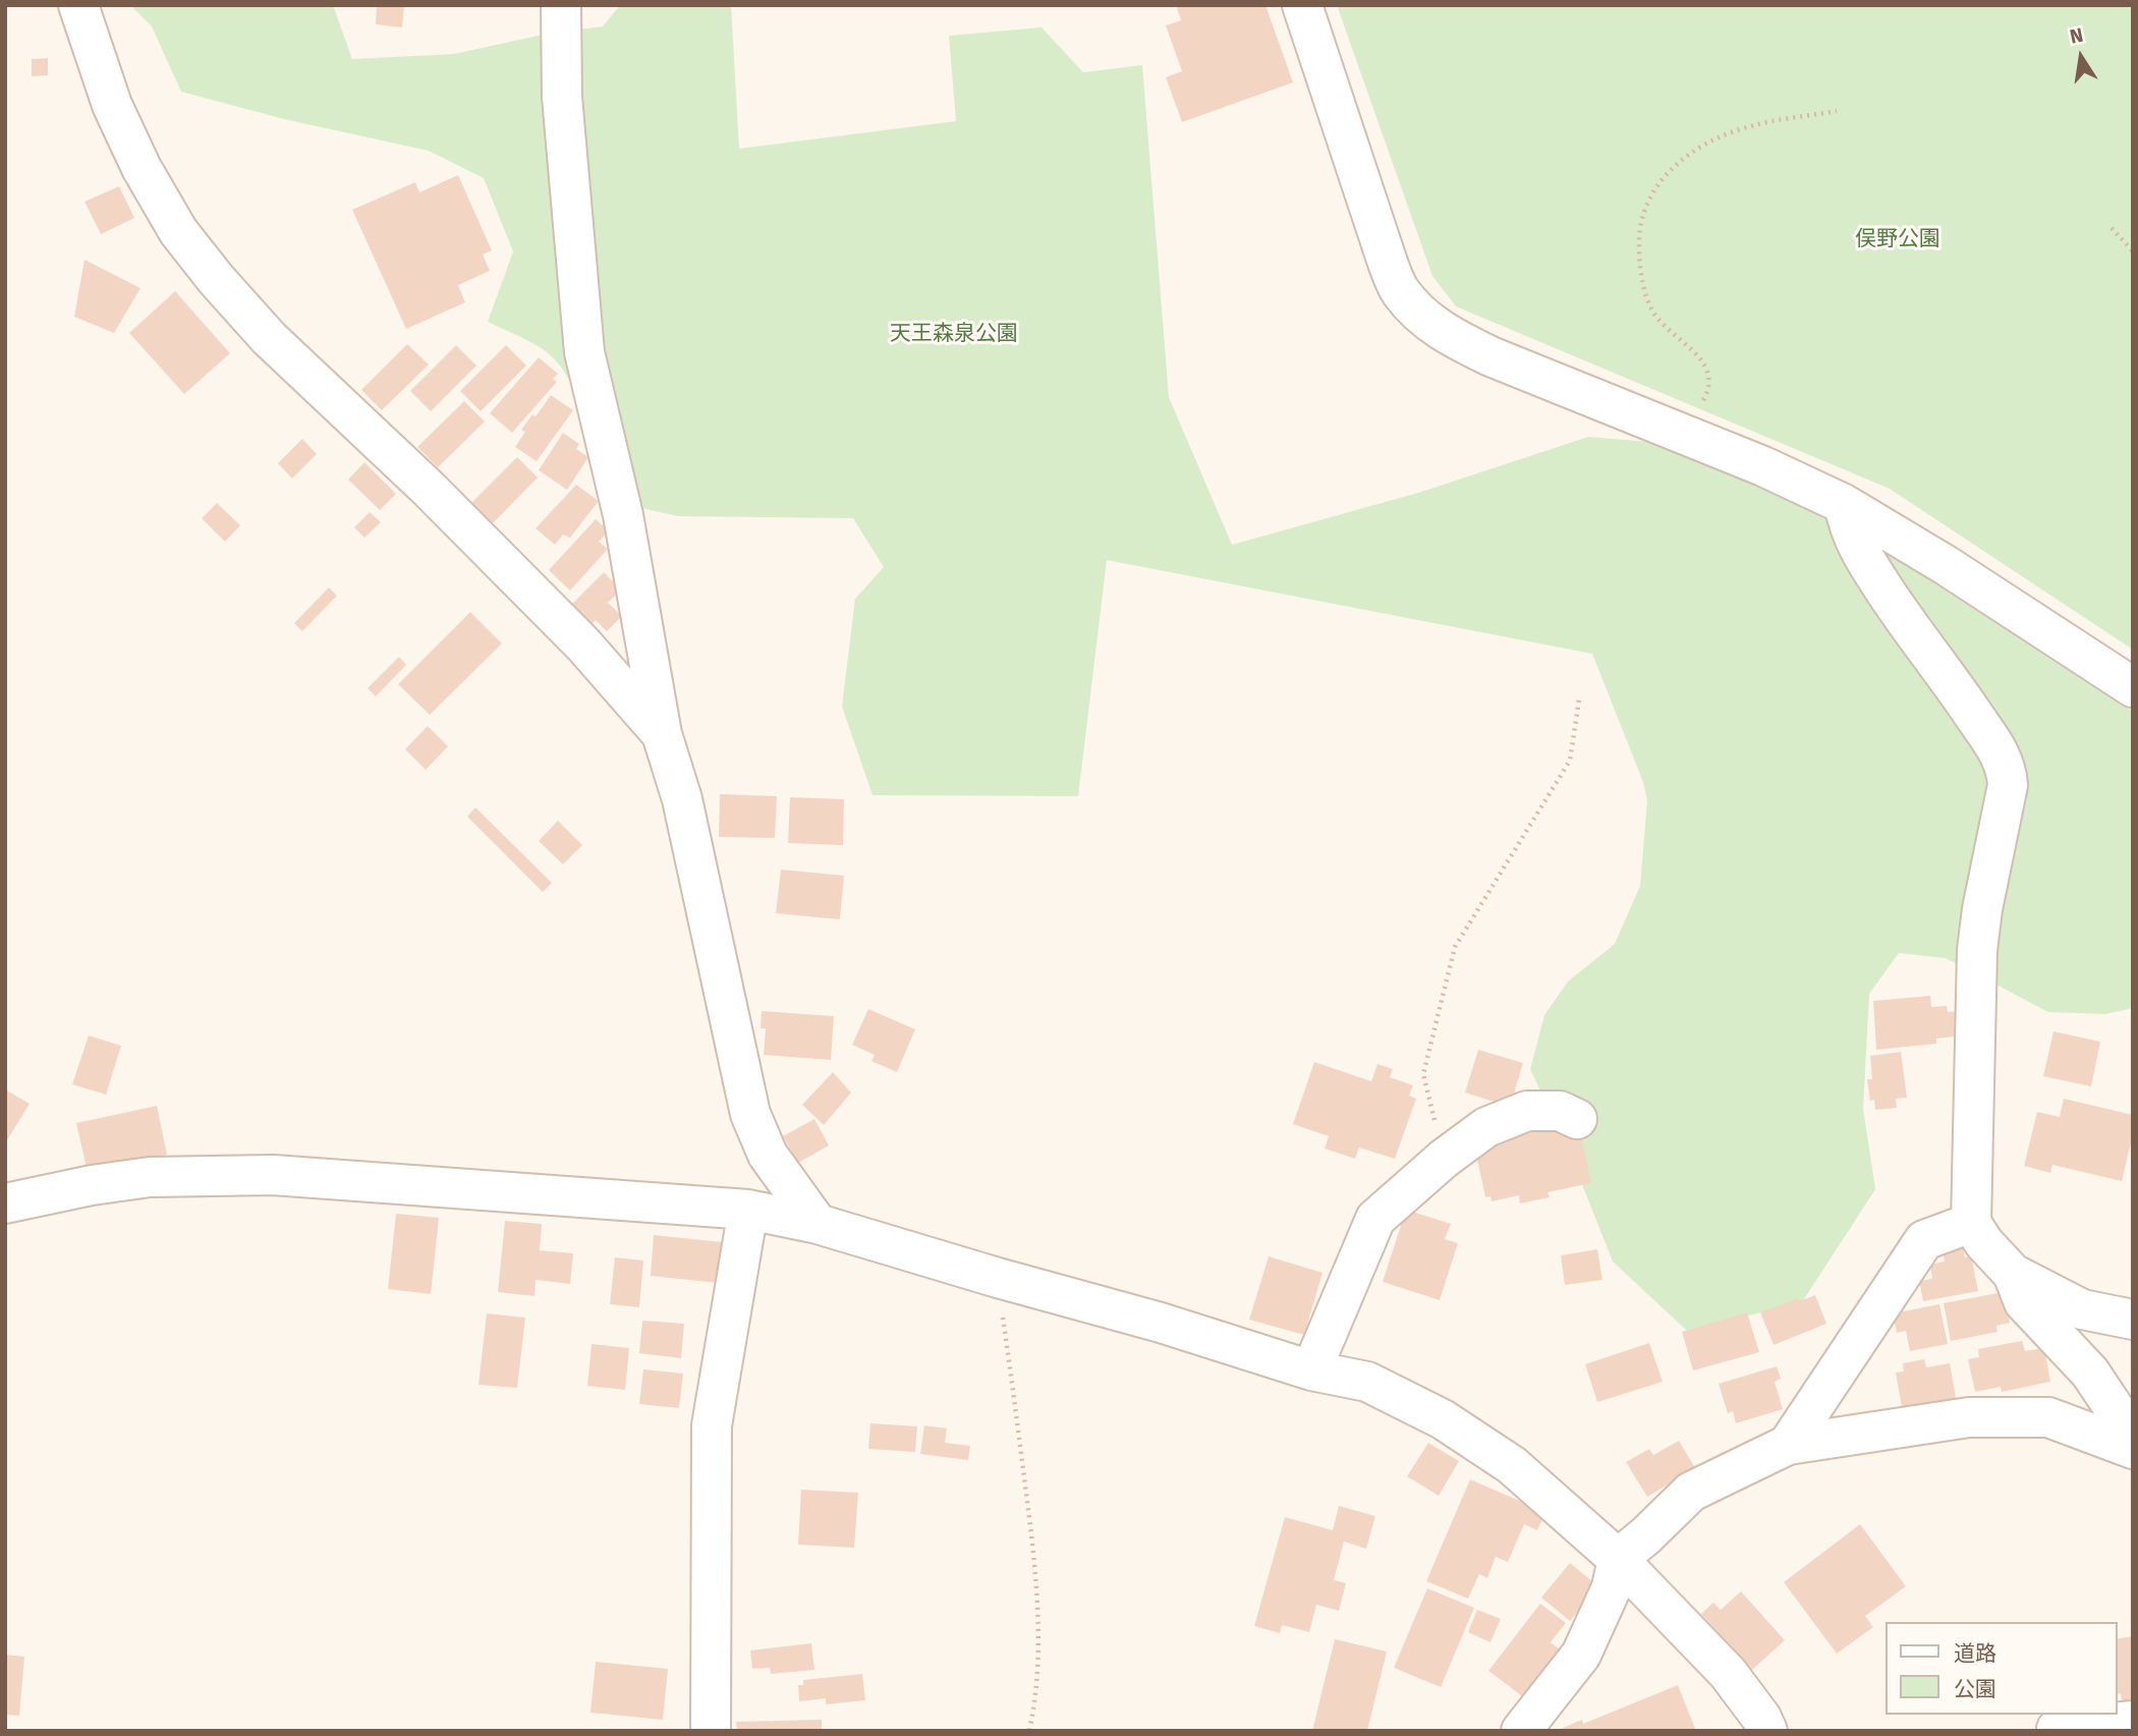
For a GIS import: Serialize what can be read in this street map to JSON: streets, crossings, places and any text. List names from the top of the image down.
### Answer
{
  "parks": ["俣野公園", "天王森泉公園"],
  "legend": ["道路", "公園"],
  "north": "top"
}
